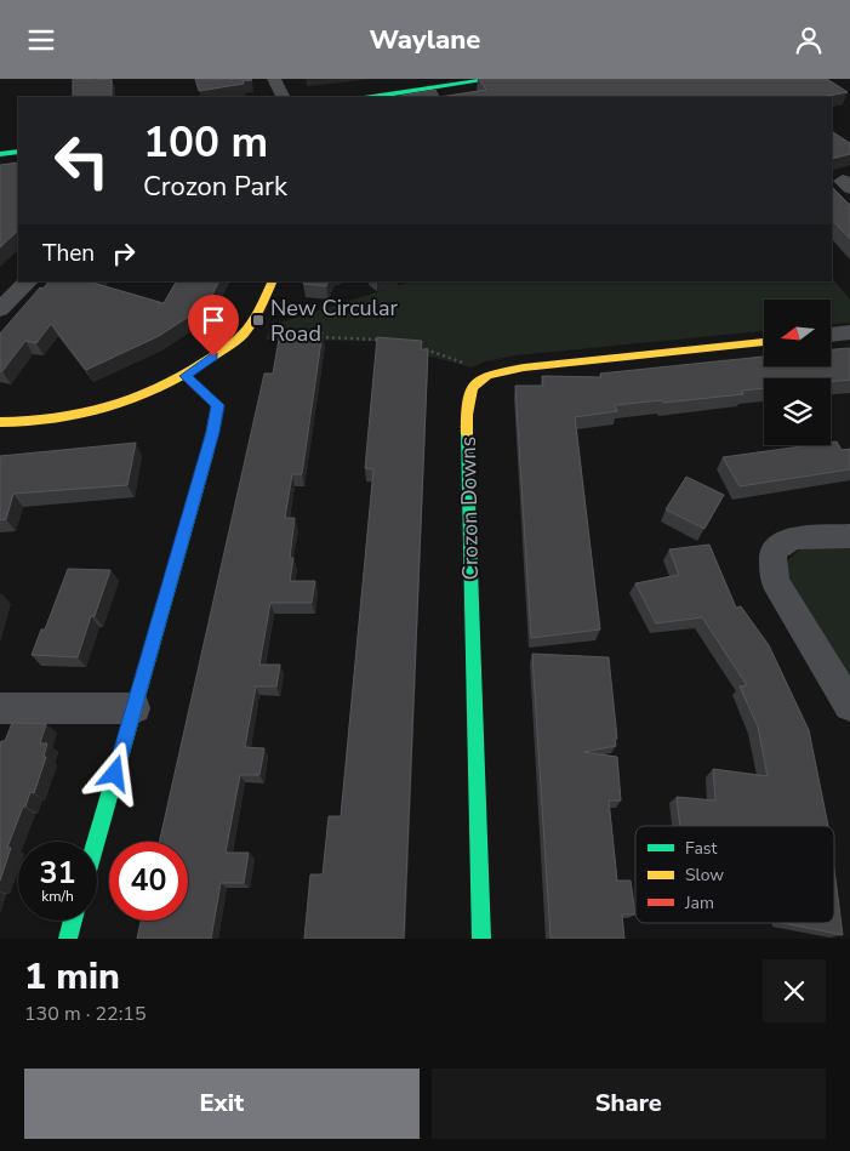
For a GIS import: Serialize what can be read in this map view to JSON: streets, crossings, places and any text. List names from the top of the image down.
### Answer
{
  "streets": {
    "street": ["Crozon Downs"]
  },
  "places": {
    "transit": ["New Circular Road"]
  },
  "legend": ["Fast", "Slow", "Jam"],
  "north": "left",
  "page": {
    "header": "Waylane",
    "turn": ["100 m", "Crozon Park"],
    "then": "Then",
    "speed": "31 km/h",
    "limit": "40",
    "heading": ["1 min", "130 m · 22:15"],
    "buttons": ["Exit", "Share"]
  }
}
